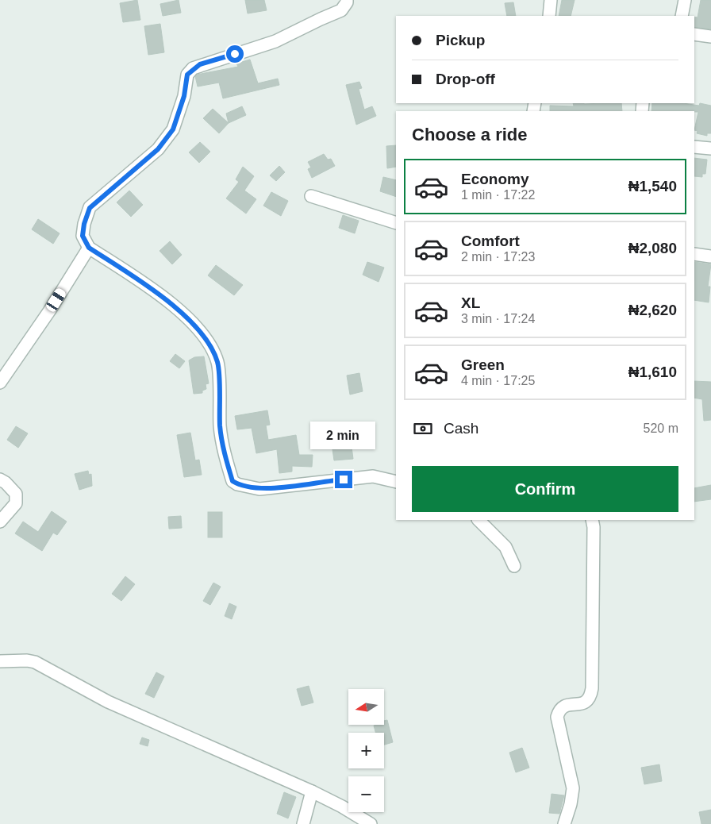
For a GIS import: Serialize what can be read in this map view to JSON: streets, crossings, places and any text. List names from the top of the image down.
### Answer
{
  "north": "left",
  "page": {
    "banner": ["Pickup", "Drop-off"],
    "heading": "Choose a ride",
    "list": [
      {
        "name": "Economy",
        "note": "1 min · 17:22",
        "value": "₦1,540"
      },
      {
        "name": "Comfort",
        "note": "2 min · 17:23",
        "value": "₦2,080"
      },
      {
        "name": "XL",
        "note": "3 min · 17:24",
        "value": "₦2,620"
      },
      {
        "name": "Green",
        "note": "4 min · 17:25",
        "value": "₦1,610"
      }
    ],
    "pay": ["Cash", "520 m"],
    "bubble": "2 min",
    "buttons": "Confirm",
    "map_buttons": ["+", "−"]
  }
}
